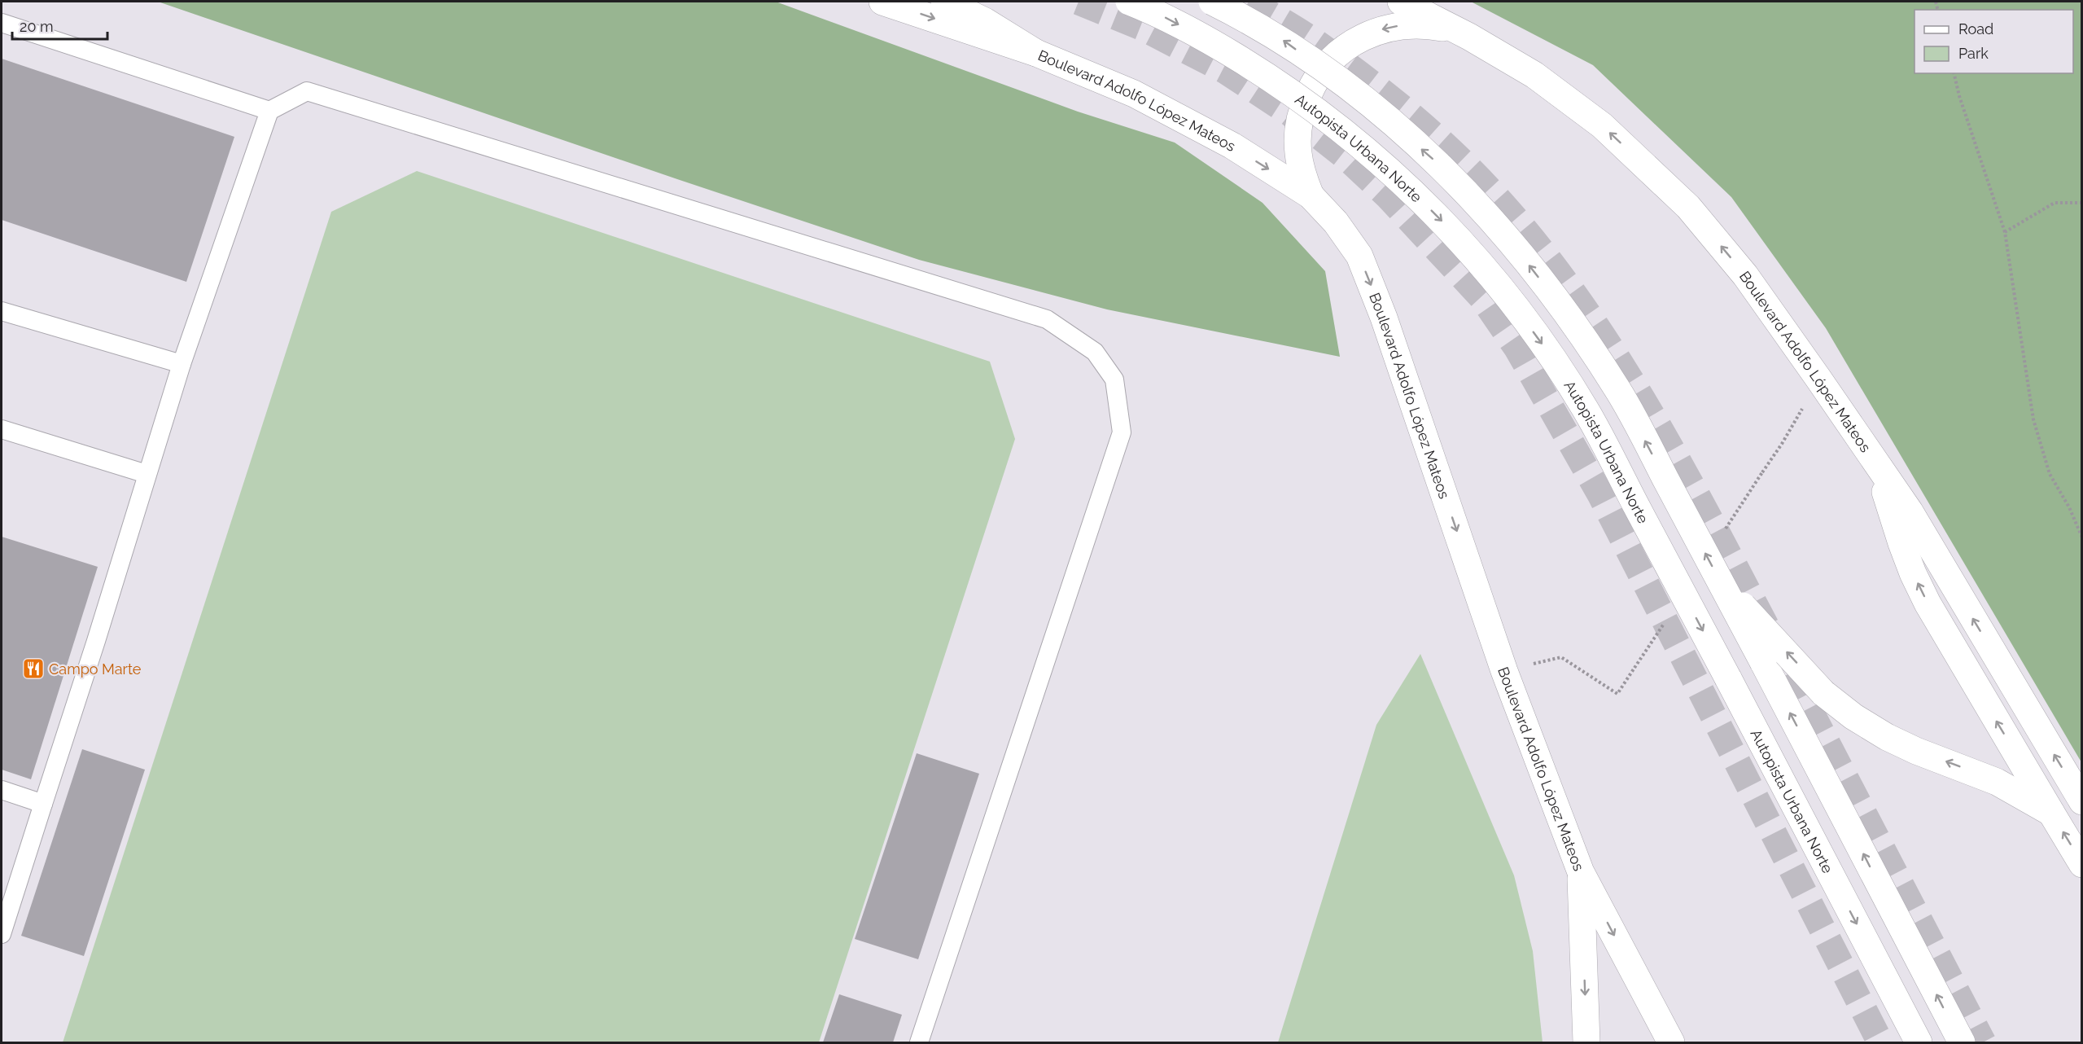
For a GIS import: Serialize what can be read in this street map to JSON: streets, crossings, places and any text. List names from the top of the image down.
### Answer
{
  "streets": {
    "main road": ["Boulevard Adolfo López Mateos", "Autopista Urbana Norte"]
  },
  "places": {
    "restaurant": ["Campo Marte"]
  },
  "legend": ["Road", "Park"],
  "scale_bar": "20 m"
}
